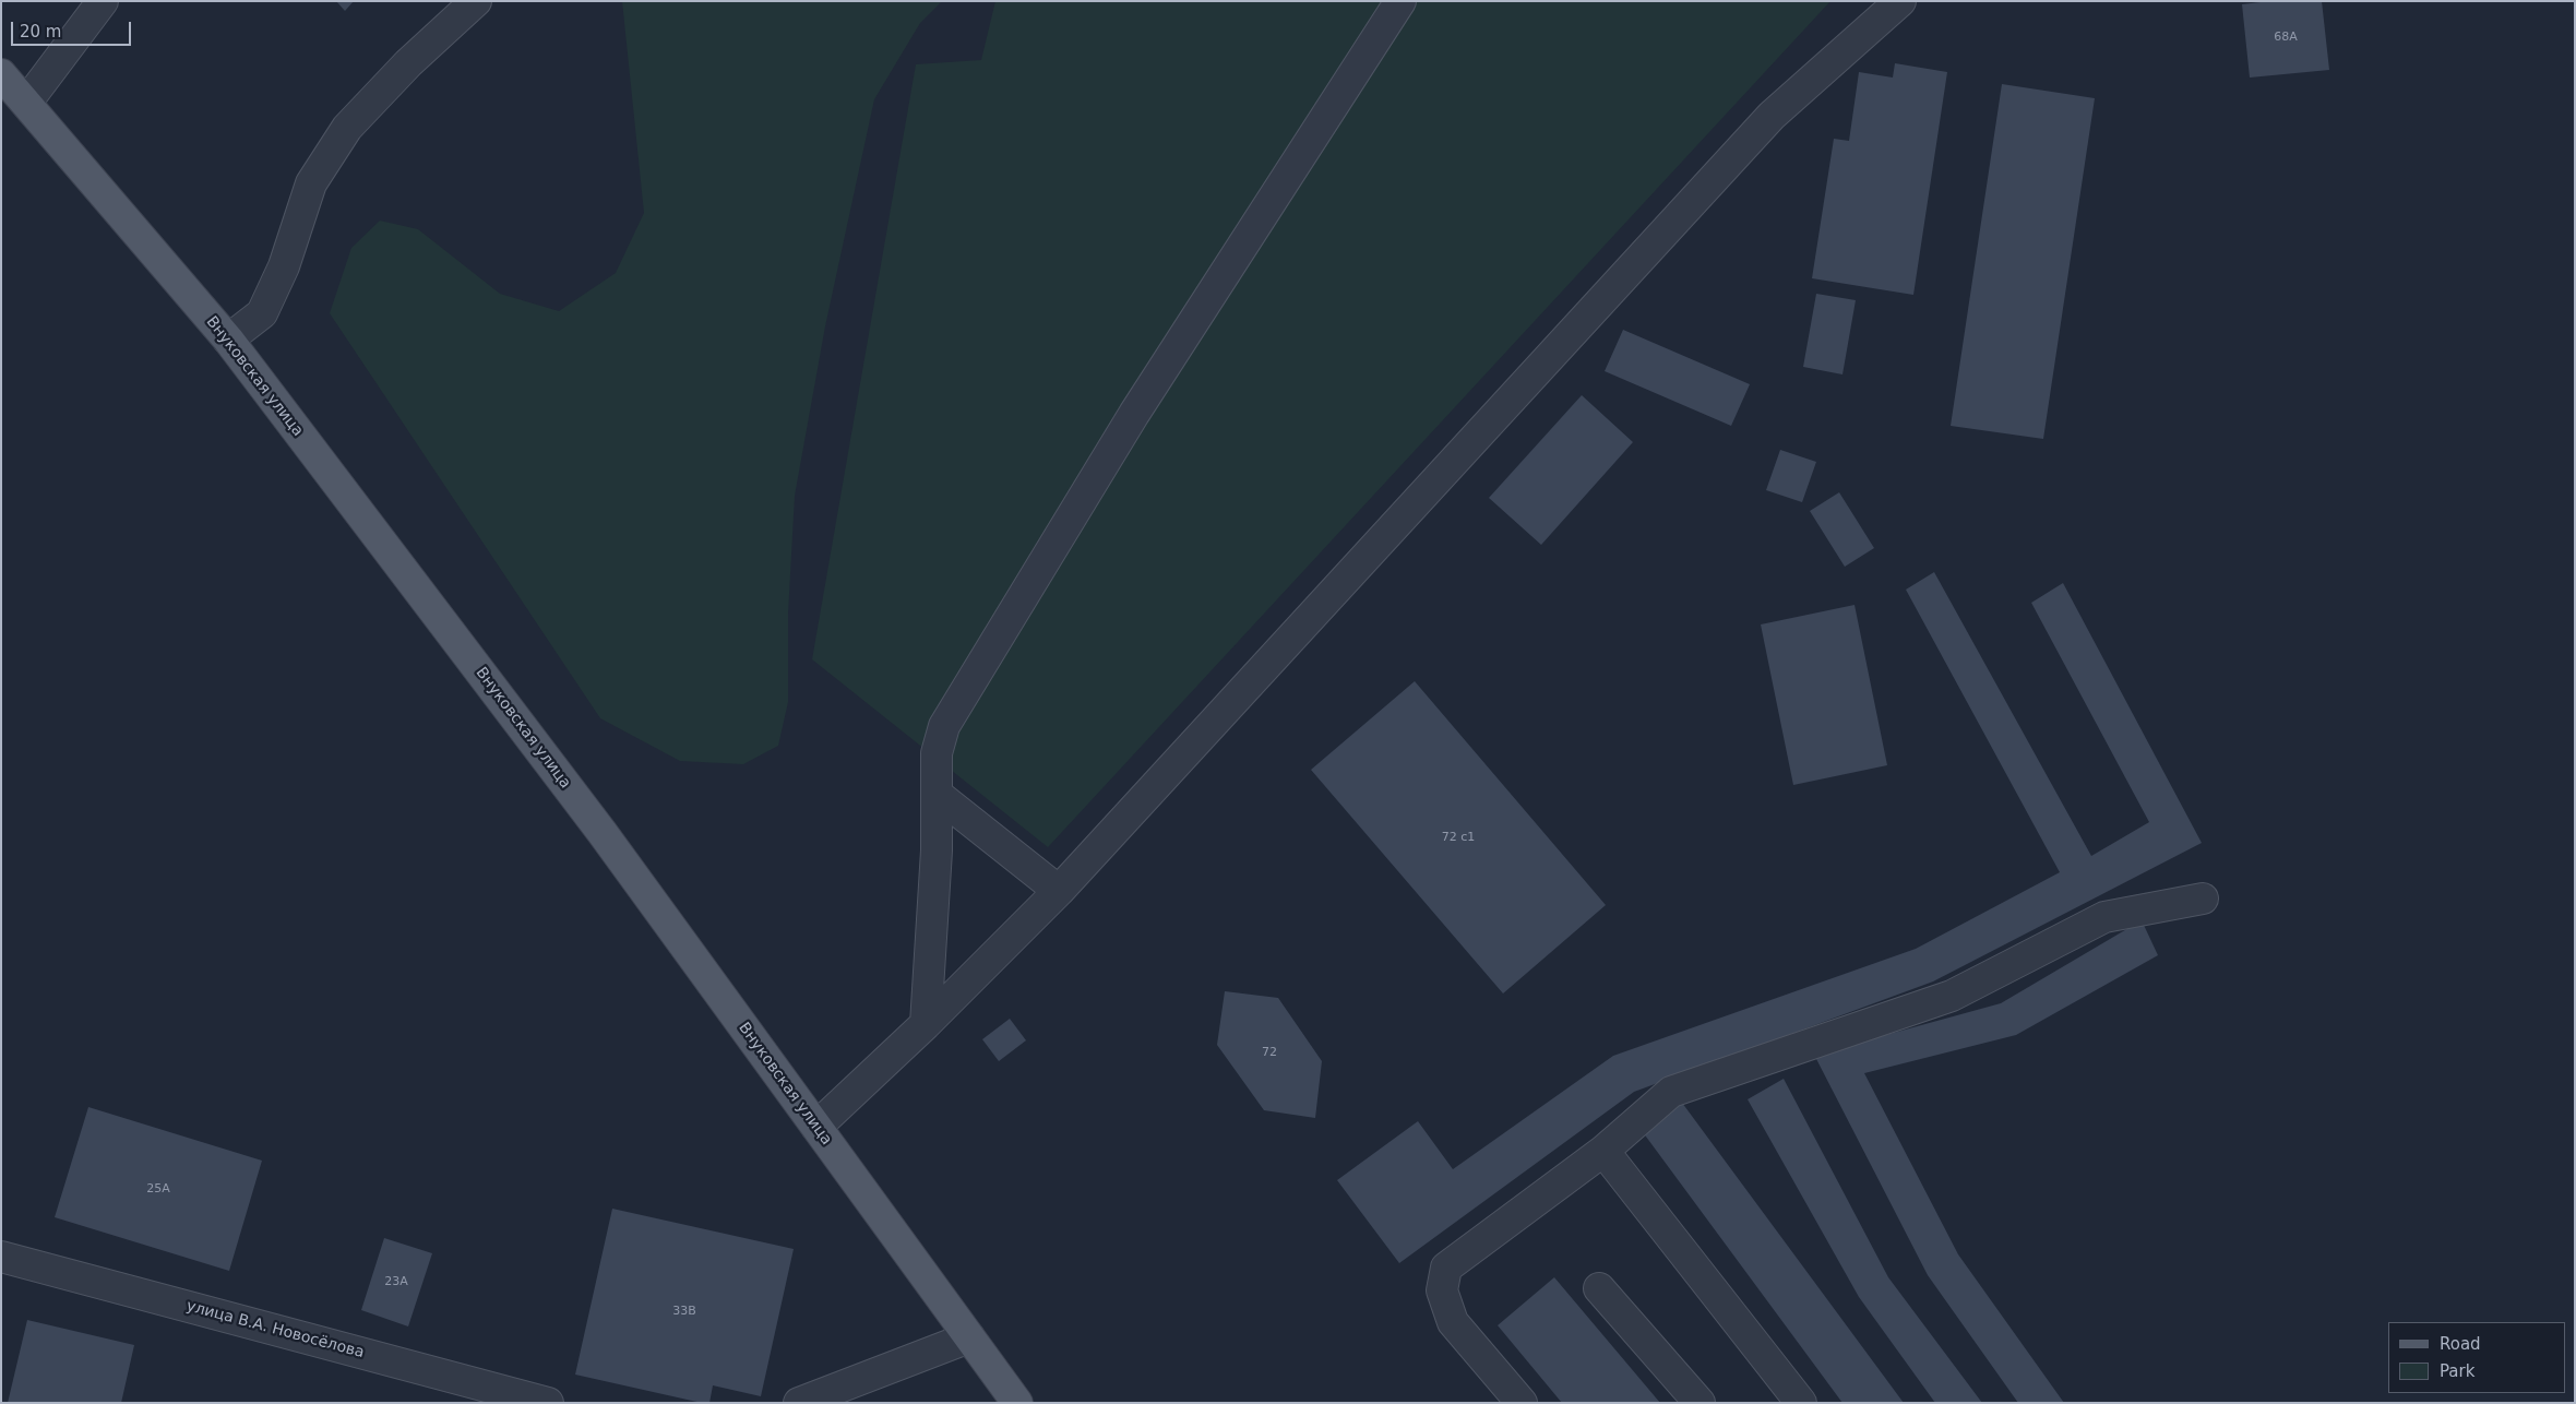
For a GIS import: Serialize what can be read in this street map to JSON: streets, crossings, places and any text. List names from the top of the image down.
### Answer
{
  "streets": {
    "main road": ["Внуковская улица"],
    "street": ["улица В.А. Новосёлова"]
  },
  "house_numbers": [
    "68А",
    "72 с1",
    "72",
    "25А",
    "23А",
    "33В"
  ],
  "legend": ["Road", "Park"],
  "scale_bar": "20 m"
}
